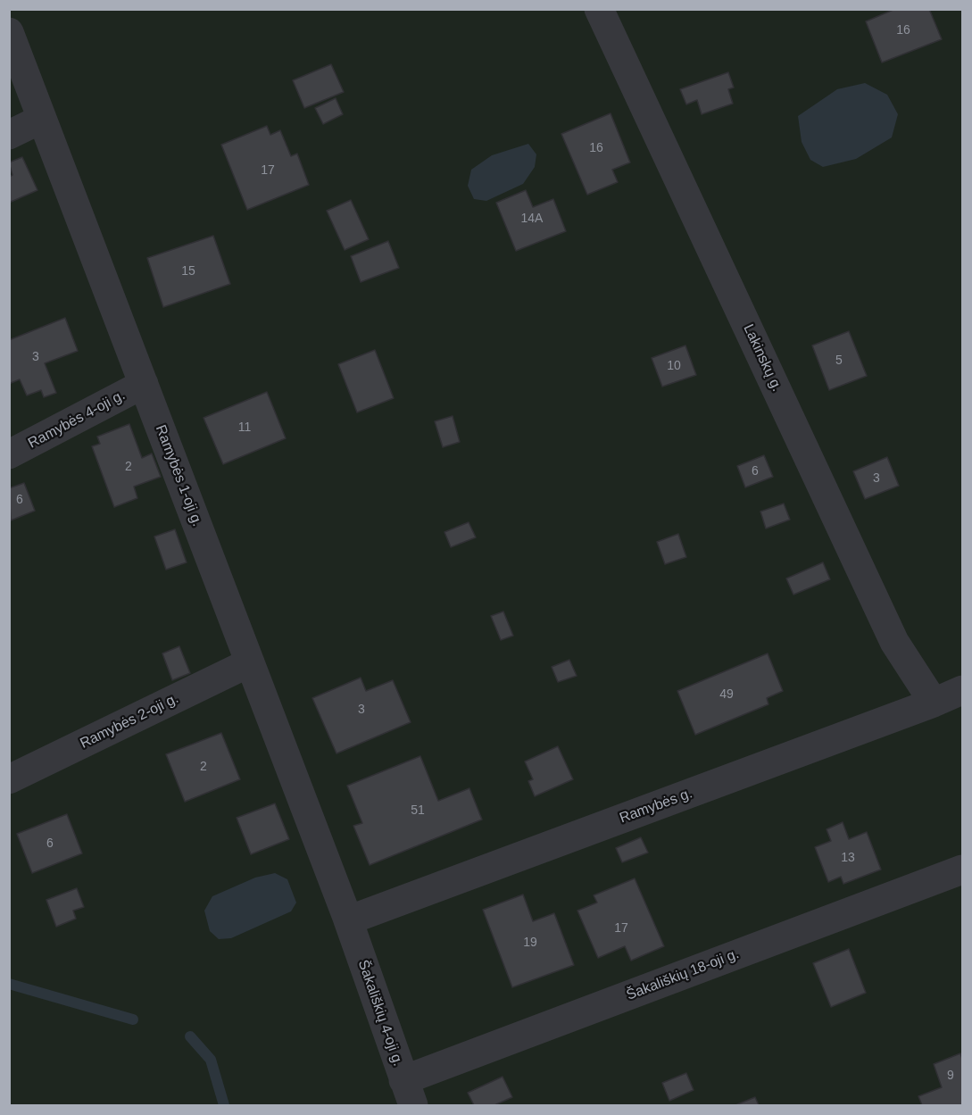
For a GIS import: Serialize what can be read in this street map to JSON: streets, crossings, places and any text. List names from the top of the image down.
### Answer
{
  "streets": {
    "street": [
      "Lakinskų g.",
      "Ramybės 4-oji g.",
      "Ramybės 1-oji g.",
      "Ramybės 2-oji g.",
      "Ramybės g.",
      "Šakališkių 18-oji g.",
      "Šakališkių 4-oji g."
    ]
  },
  "crossings": [
    ["Lakinskų g.", "Ramybės g."],
    ["Ramybės 4-oji g.", "Ramybės 1-oji g."],
    ["Ramybės 1-oji g.", "Ramybės 2-oji g."],
    ["Ramybės 1-oji g.", "Ramybės g."],
    ["Ramybės 1-oji g.", "Šakališkių 4-oji g."],
    ["Ramybės g.", "Šakališkių 4-oji g."],
    ["Šakališkių 18-oji g.", "Šakališkių 4-oji g."]
  ],
  "house_numbers": [
    "16",
    "16",
    "17",
    "14A",
    "15",
    "3",
    "5",
    "10",
    "11",
    "2",
    "6",
    "3",
    "6",
    "49",
    "3",
    "2",
    "51",
    "6",
    "13",
    "17",
    "19",
    "9"
  ]
}
